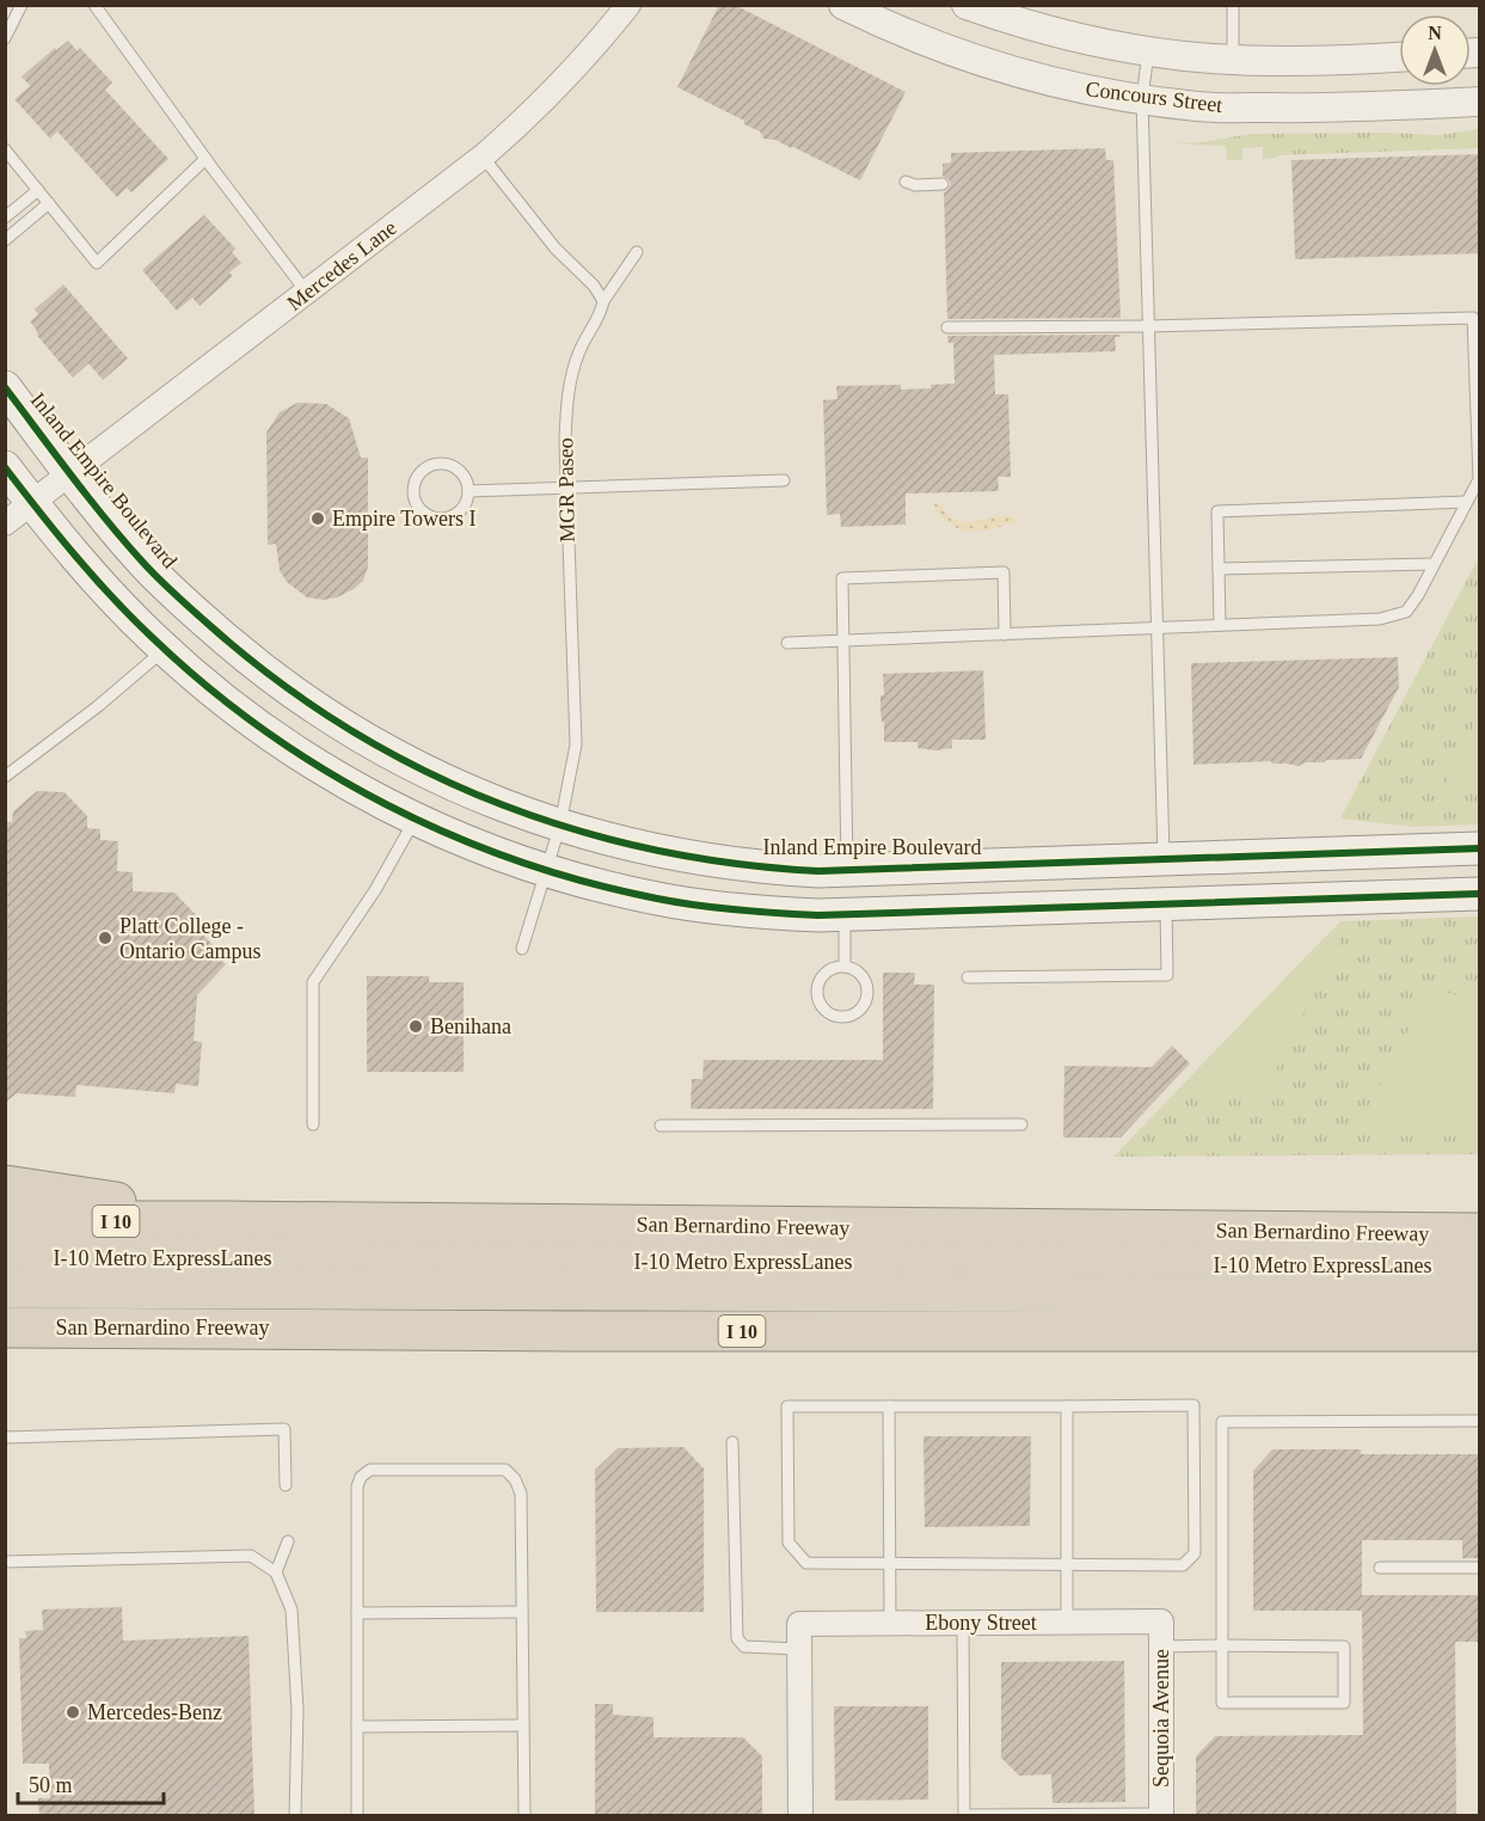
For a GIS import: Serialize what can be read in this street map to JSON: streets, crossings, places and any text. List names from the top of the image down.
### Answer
{
  "streets": {
    "highway": ["I 10", "San Bernardino Freeway", "I-10 Metro ExpressLanes"],
    "main road": ["Inland Empire Boulevard"],
    "street": [
      "Concours Street",
      "Mercedes Lane",
      "Ebony Street",
      "Sequoia Avenue"
    ],
    "lane": ["MGR Paseo"]
  },
  "crossings": [
    ["Mercedes Lane", "Inland Empire Boulevard"],
    ["Inland Empire Boulevard", "MGR Paseo"],
    ["Ebony Street", "Sequoia Avenue"]
  ],
  "places": [
    "Empire Towers I",
    "Platt College - Ontario Campus",
    "Benihana",
    "Mercedes-Benz"
  ],
  "scale_bar": "50 m",
  "north": "top"
}
